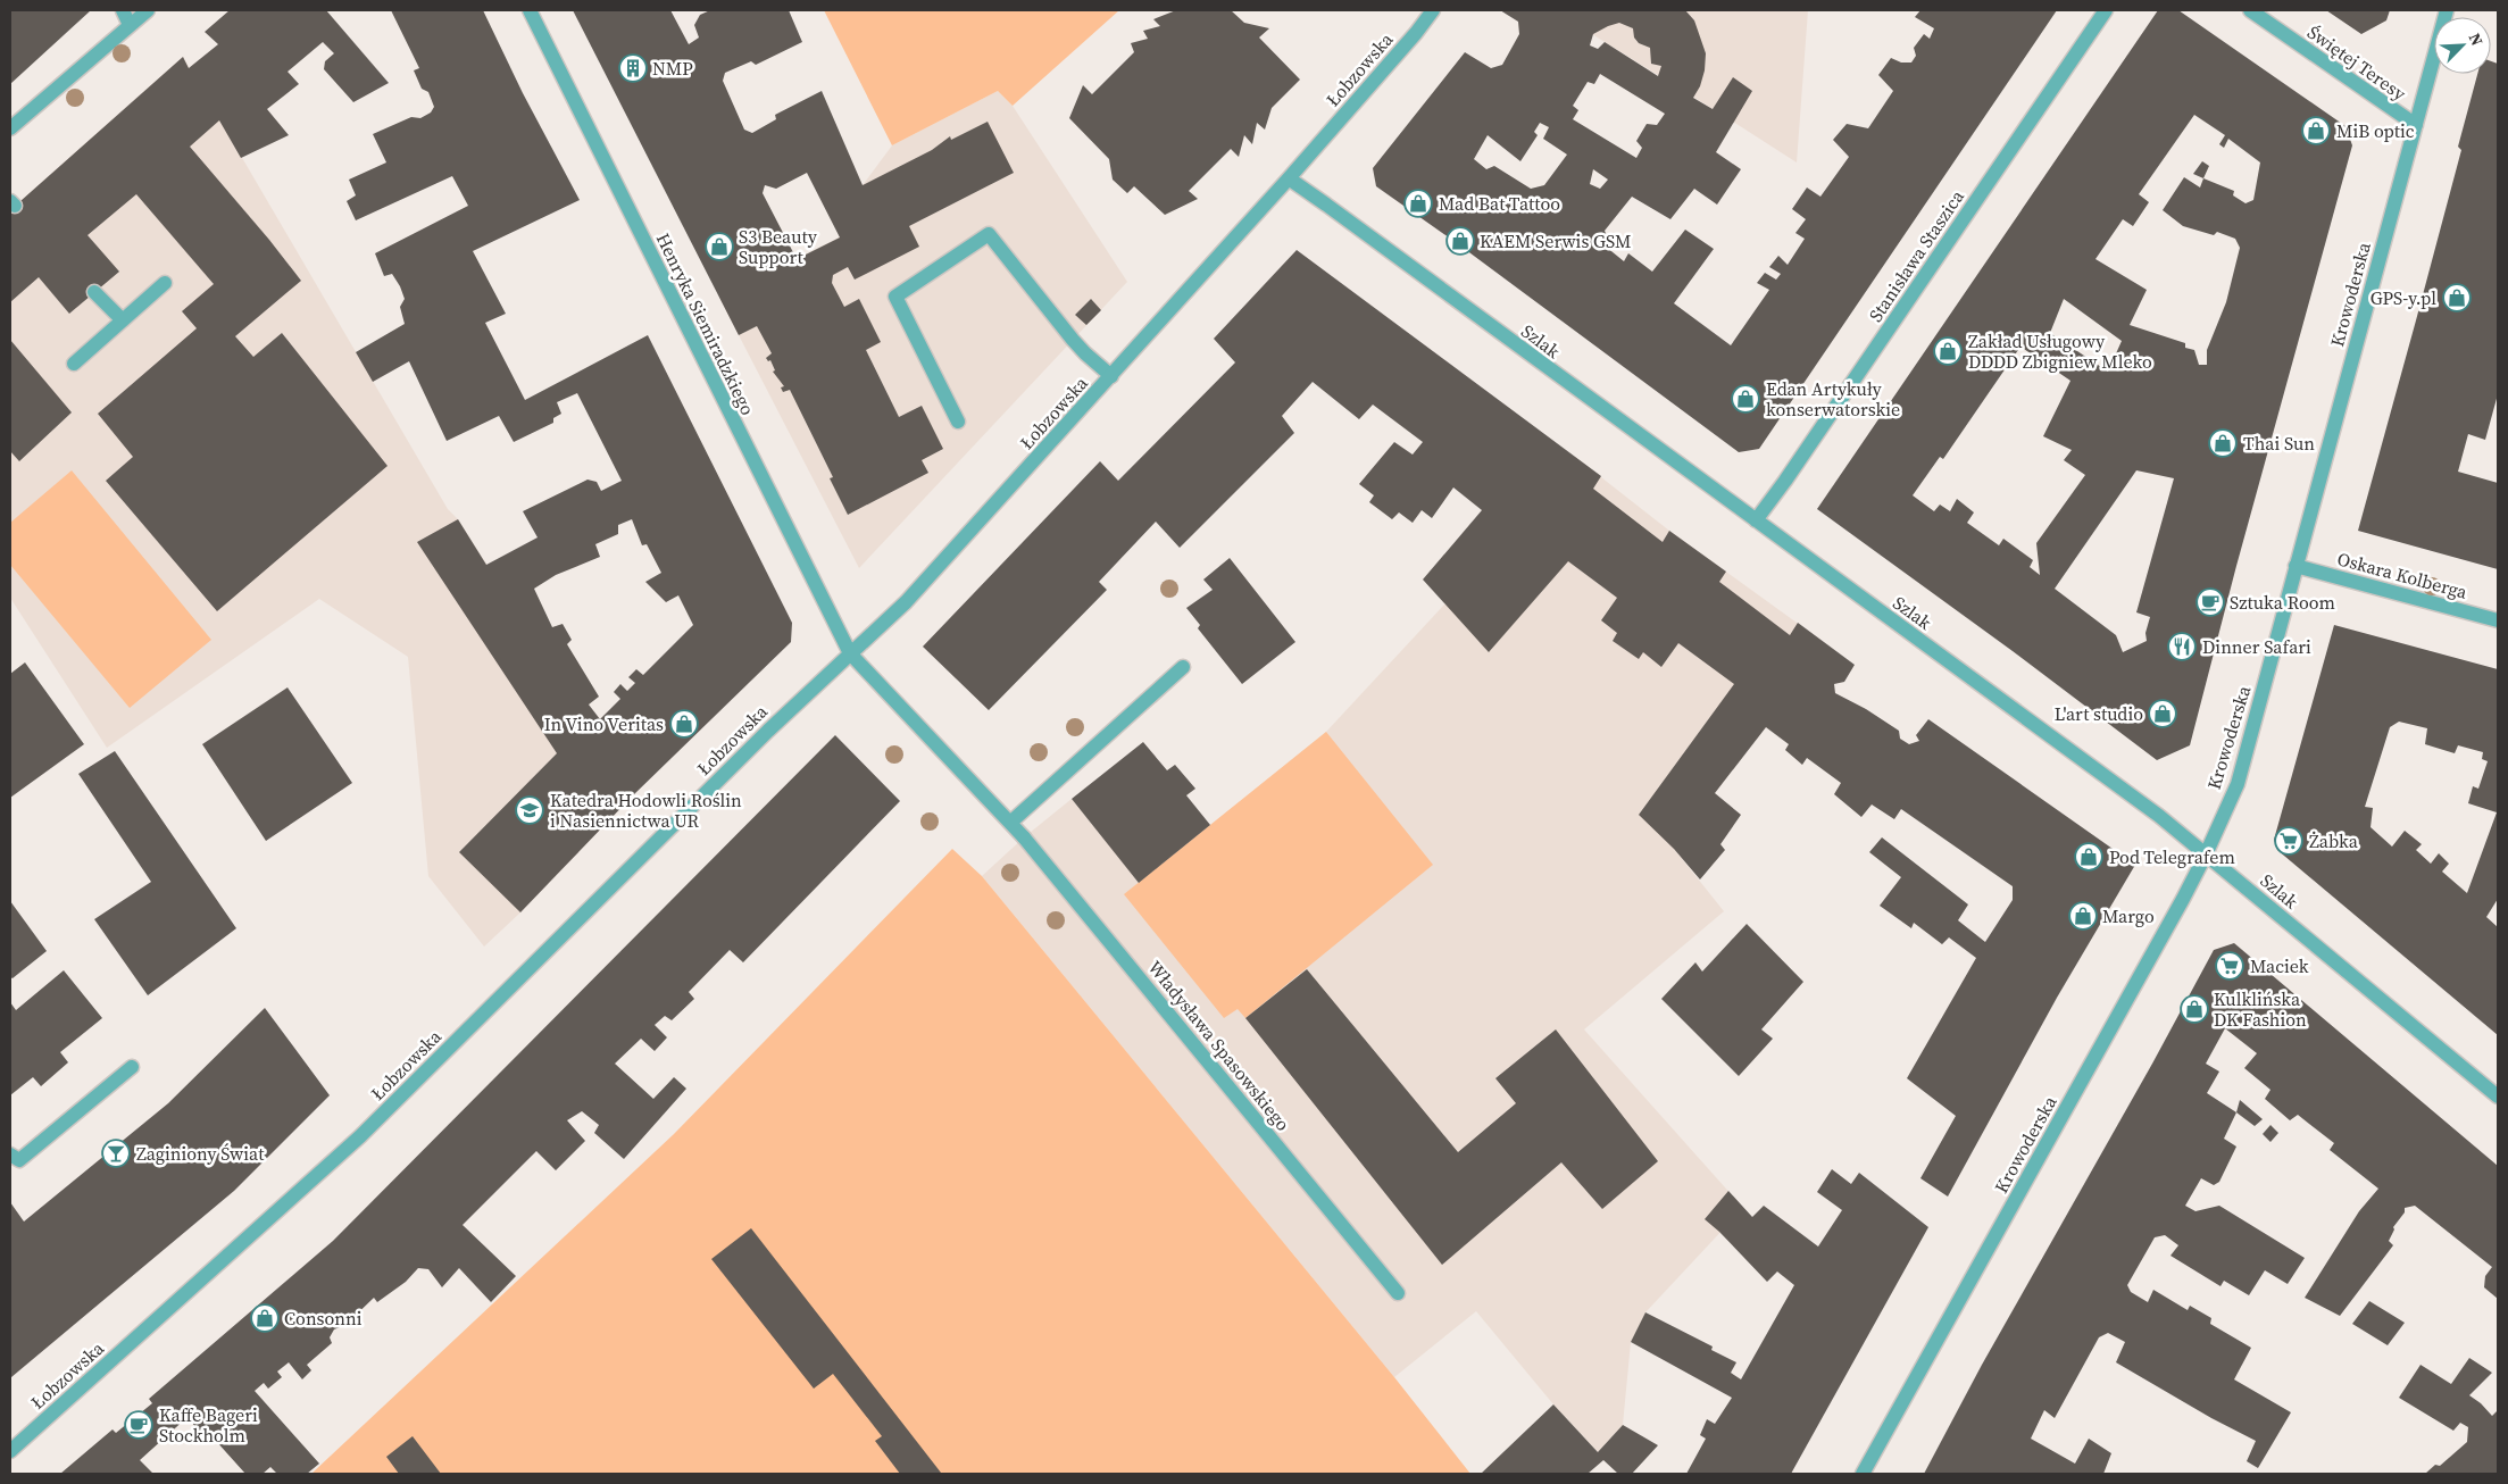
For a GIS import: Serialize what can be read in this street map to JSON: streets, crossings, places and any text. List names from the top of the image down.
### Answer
{
  "streets": {
    "street": [
      "Świętej Teresy",
      "Łobzowska",
      "Stanisława Staszica",
      "Krowoderska",
      "Henryka Siemiradzkiego",
      "Szlak",
      "Oskara Kolberga",
      "Władysława Spasowskiego"
    ]
  },
  "crossings": [
    ["Świętej Teresy", "Krowoderska"],
    ["Łobzowska", "Henryka Siemiradzkiego"],
    ["Łobzowska", "Szlak"],
    ["Łobzowska", "Władysława Spasowskiego"],
    ["Stanisława Staszica", "Szlak"],
    ["Krowoderska", "Szlak"],
    ["Krowoderska", "Oskara Kolberga"],
    ["Henryka Siemiradzkiego", "Władysława Spasowskiego"]
  ],
  "places": {
    "building": ["NMP"],
    "shop": [
      "MiB optic",
      "Mad Bat Tattoo",
      "KAEM Serwis GSM",
      "S3 Beauty Support",
      "GPS-y.pl",
      "Zakład Usługowy DDDD Zbigniew Mleko",
      "Edan Artykuły konserwatorskie",
      "Thai Sun",
      "L'art studio",
      "In Vino Veritas",
      "Pod Telegrafem",
      "Margo",
      "Kulklińska DK Fashion",
      "Consonni"
    ],
    "cafe": ["Sztuka Room", "Kaffe Bageri Stockholm"],
    "restaurant": ["Dinner Safari"],
    "school or university": ["Katedra Hodowli Roślin i Nasiennictwa UR"],
    "supermarket": ["Żabka", "Maciek"],
    "bar": ["Zaginiony Świat"]
  },
  "north": "top right"
}
